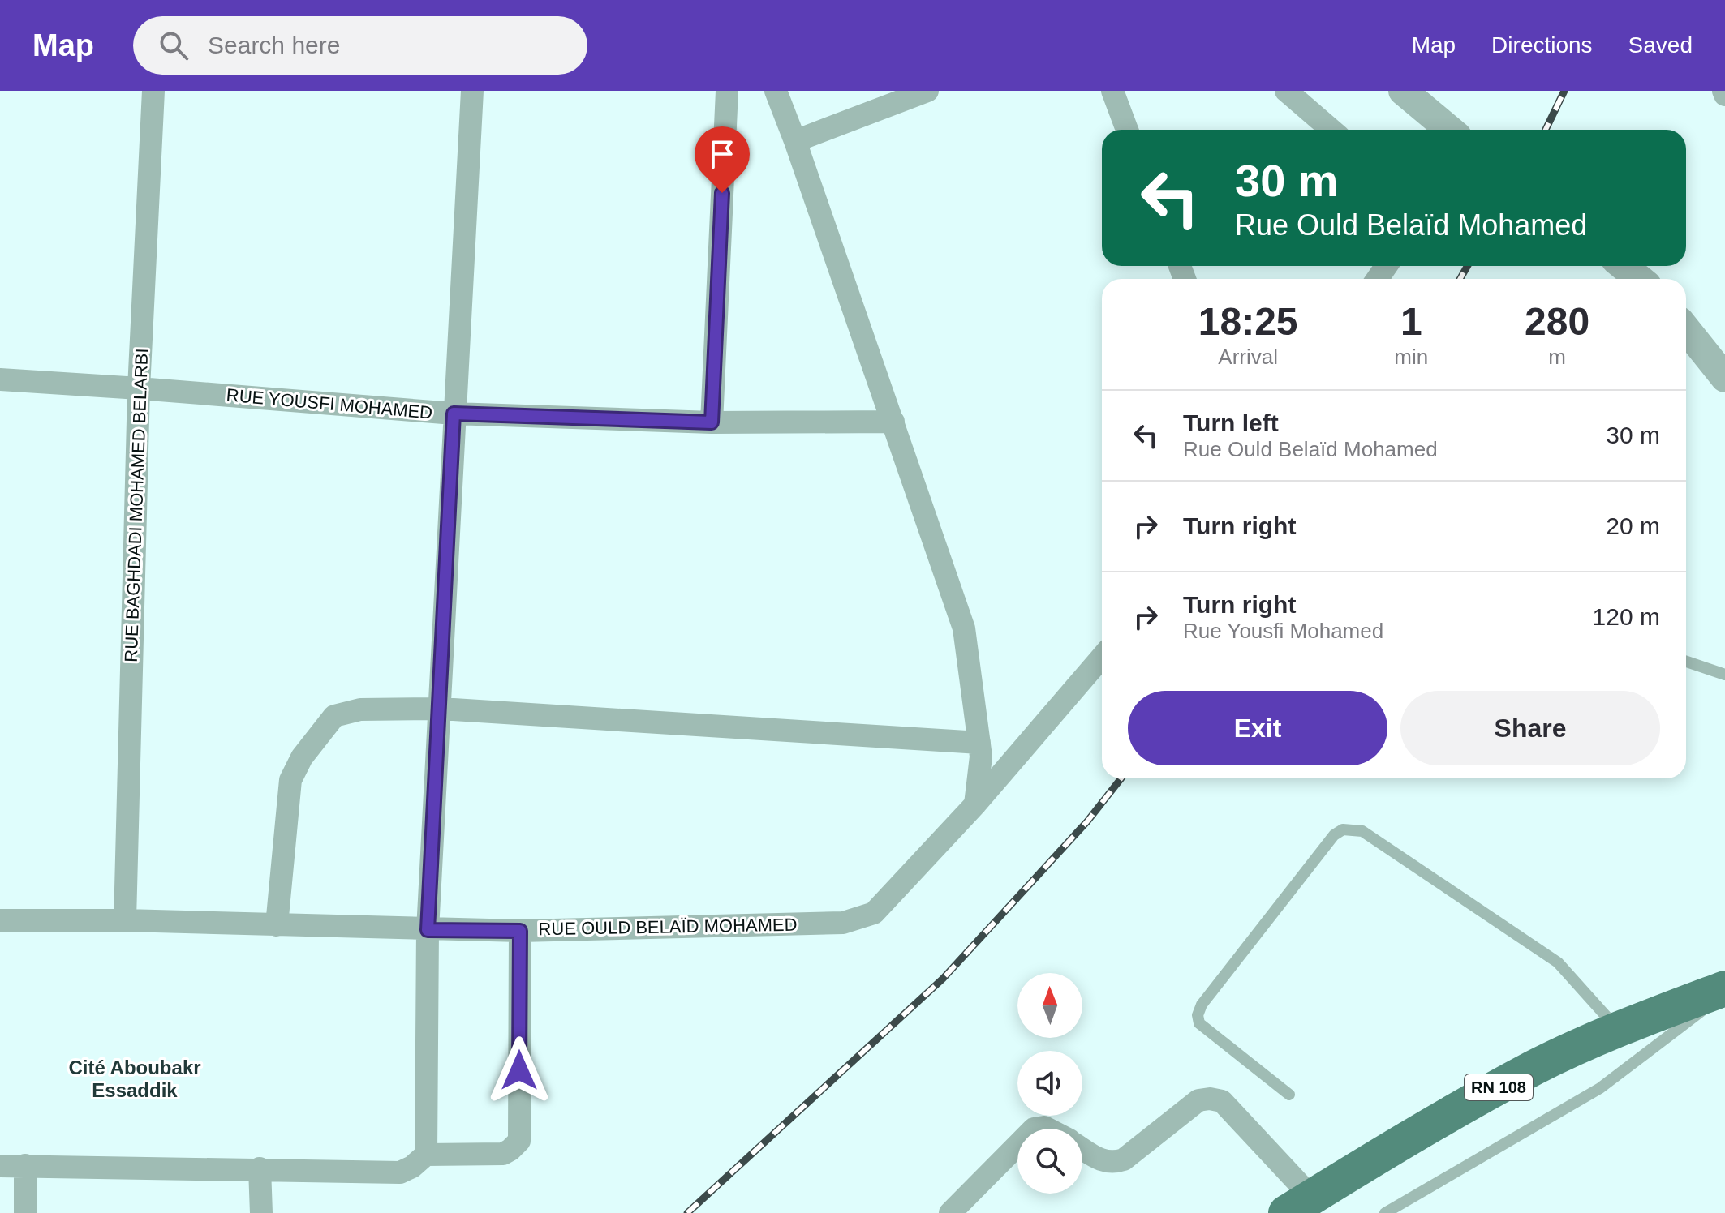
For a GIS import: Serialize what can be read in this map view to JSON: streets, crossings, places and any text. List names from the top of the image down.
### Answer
{
  "streets": {
    "main road": ["RN 108"],
    "street": ["RUE YOUSFI MOHAMED", "RUE BAGHDADI MOHAMED BELARBI", "RUE OULD BELAÏD MOHAMED"]
  },
  "crossings": [
    ["RUE YOUSFI MOHAMED", "RUE BAGHDADI MOHAMED BELARBI"],
    ["RUE BAGHDADI MOHAMED BELARBI", "RUE OULD BELAÏD MOHAMED"]
  ],
  "districts": ["Cité Aboubakr Essaddik"],
  "north": "top",
  "page": {
    "header": "Map",
    "search": "Search here",
    "nav": ["Map", "Directions", "Saved"],
    "turn": ["30 m", "Rue Ould Belaïd Mohamed"],
    "eta": [
      "18:25",
      "Arrival",
      "1",
      "min",
      "280",
      "m"
    ],
    "list": [
      {
        "name": "Turn left",
        "note": "Rue Ould Belaïd Mohamed",
        "value": "30 m"
      },
      {
        "name": "Turn right",
        "value": "20 m"
      },
      {
        "name": "Turn right",
        "note": "Rue Yousfi Mohamed",
        "value": "120 m"
      }
    ],
    "buttons": ["Exit", "Share"]
  }
}
